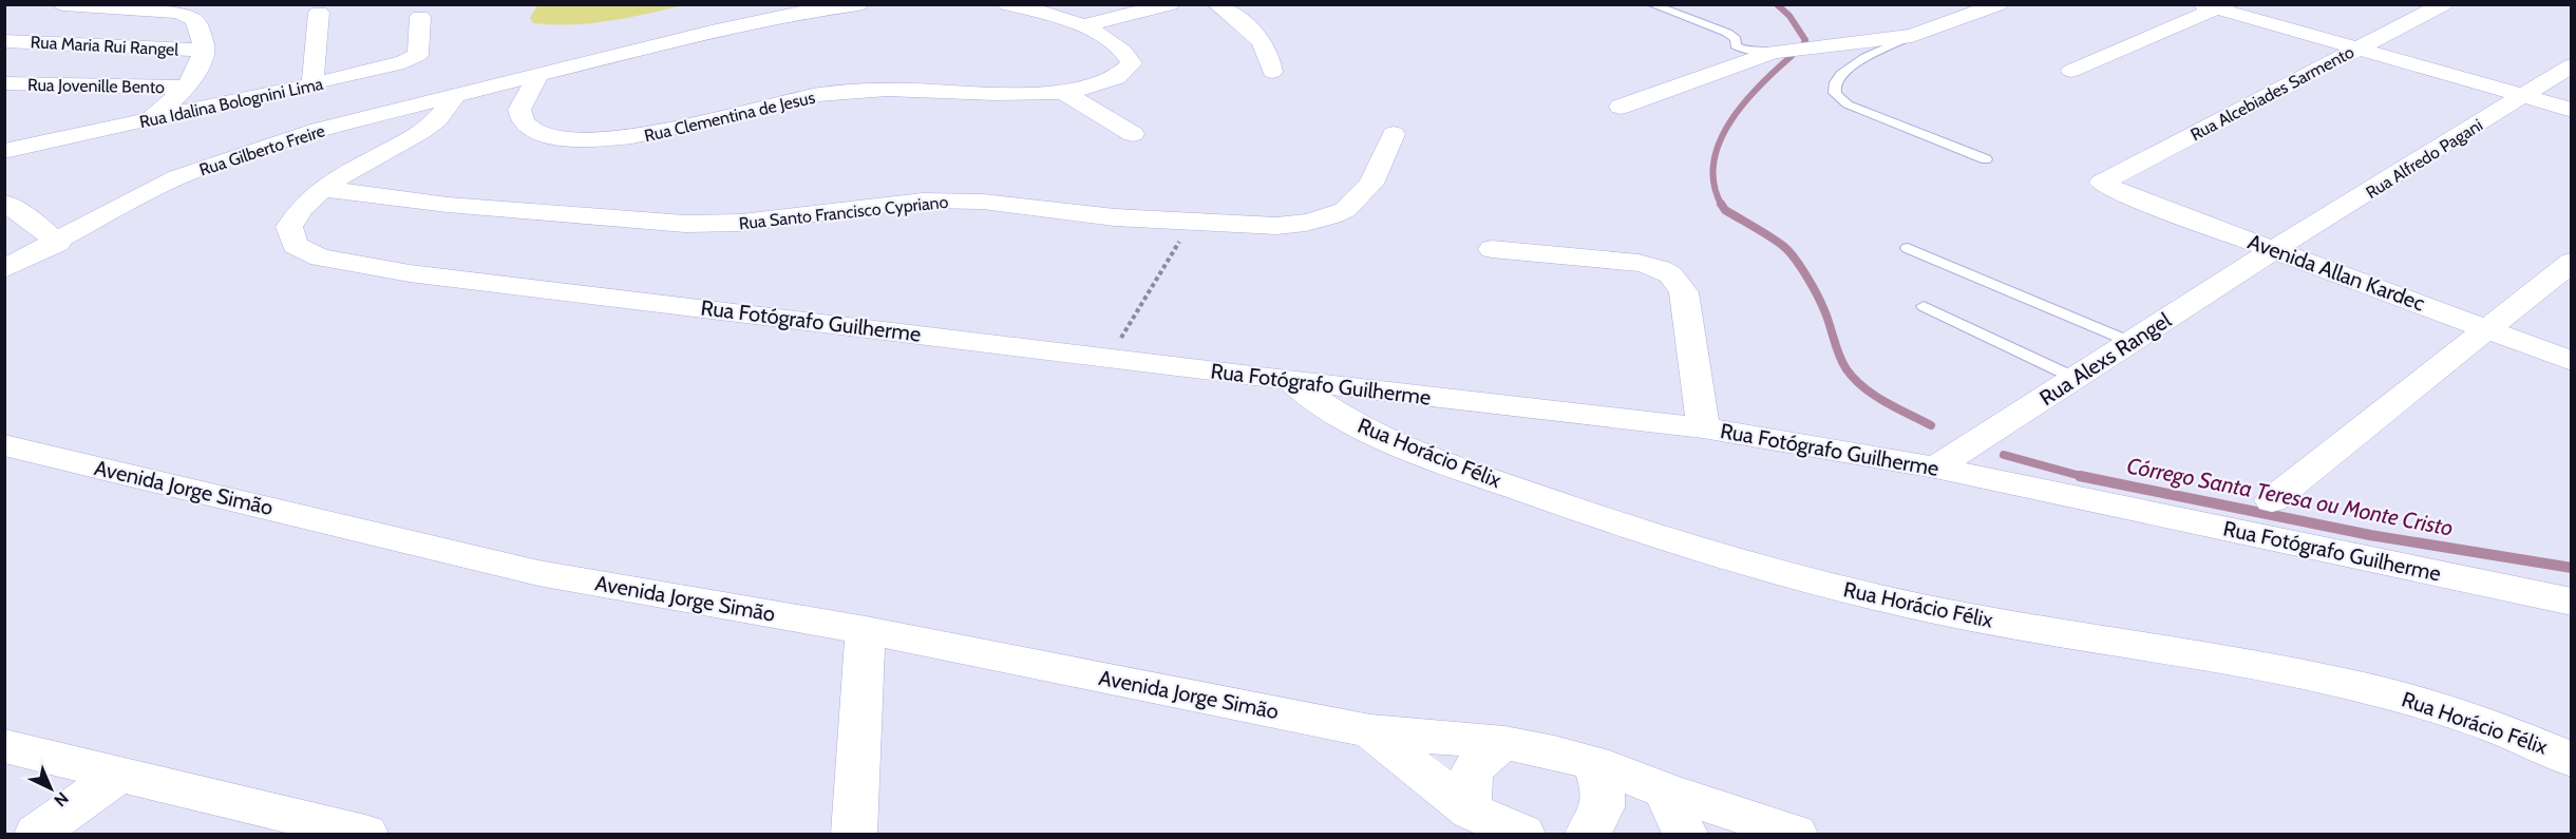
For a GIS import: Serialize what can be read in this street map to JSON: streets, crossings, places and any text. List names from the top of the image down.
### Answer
{
  "streets": {
    "street": [
      "Rua Maria Rui Rangel",
      "Rua Jovenille Bento",
      "Rua Alcebiades Sarmento",
      "Rua Idalina Bolognini Lima",
      "Rua Clementina de Jesus",
      "Rua Gilberto Freire",
      "Rua Alfredo Pagani",
      "Rua Santo Francisco Cypriano",
      "Avenida Allan Kardec",
      "Rua Fotógrafo Guilherme",
      "Rua Alexs Rangel",
      "Rua Horácio Félix",
      "Avenida Jorge Simão"
    ]
  },
  "crossings": [
    ["Rua Alcebiades Sarmento", "Avenida Allan Kardec"],
    ["Rua Clementina de Jesus", "Rua Gilberto Freire"],
    ["Rua Gilberto Freire", "Rua Fotógrafo Guilherme"],
    ["Rua Alfredo Pagani", "Avenida Allan Kardec"],
    ["Rua Alfredo Pagani", "Rua Alexs Rangel"],
    ["Rua Santo Francisco Cypriano", "Rua Fotógrafo Guilherme"],
    ["Avenida Allan Kardec", "Rua Alexs Rangel"],
    ["Rua Fotógrafo Guilherme", "Rua Alexs Rangel"],
    ["Rua Fotógrafo Guilherme", "Rua Horácio Félix"]
  ],
  "water": ["Córrego Santa Teresa ou Monte Cristo"],
  "north": "bottom right"
}
